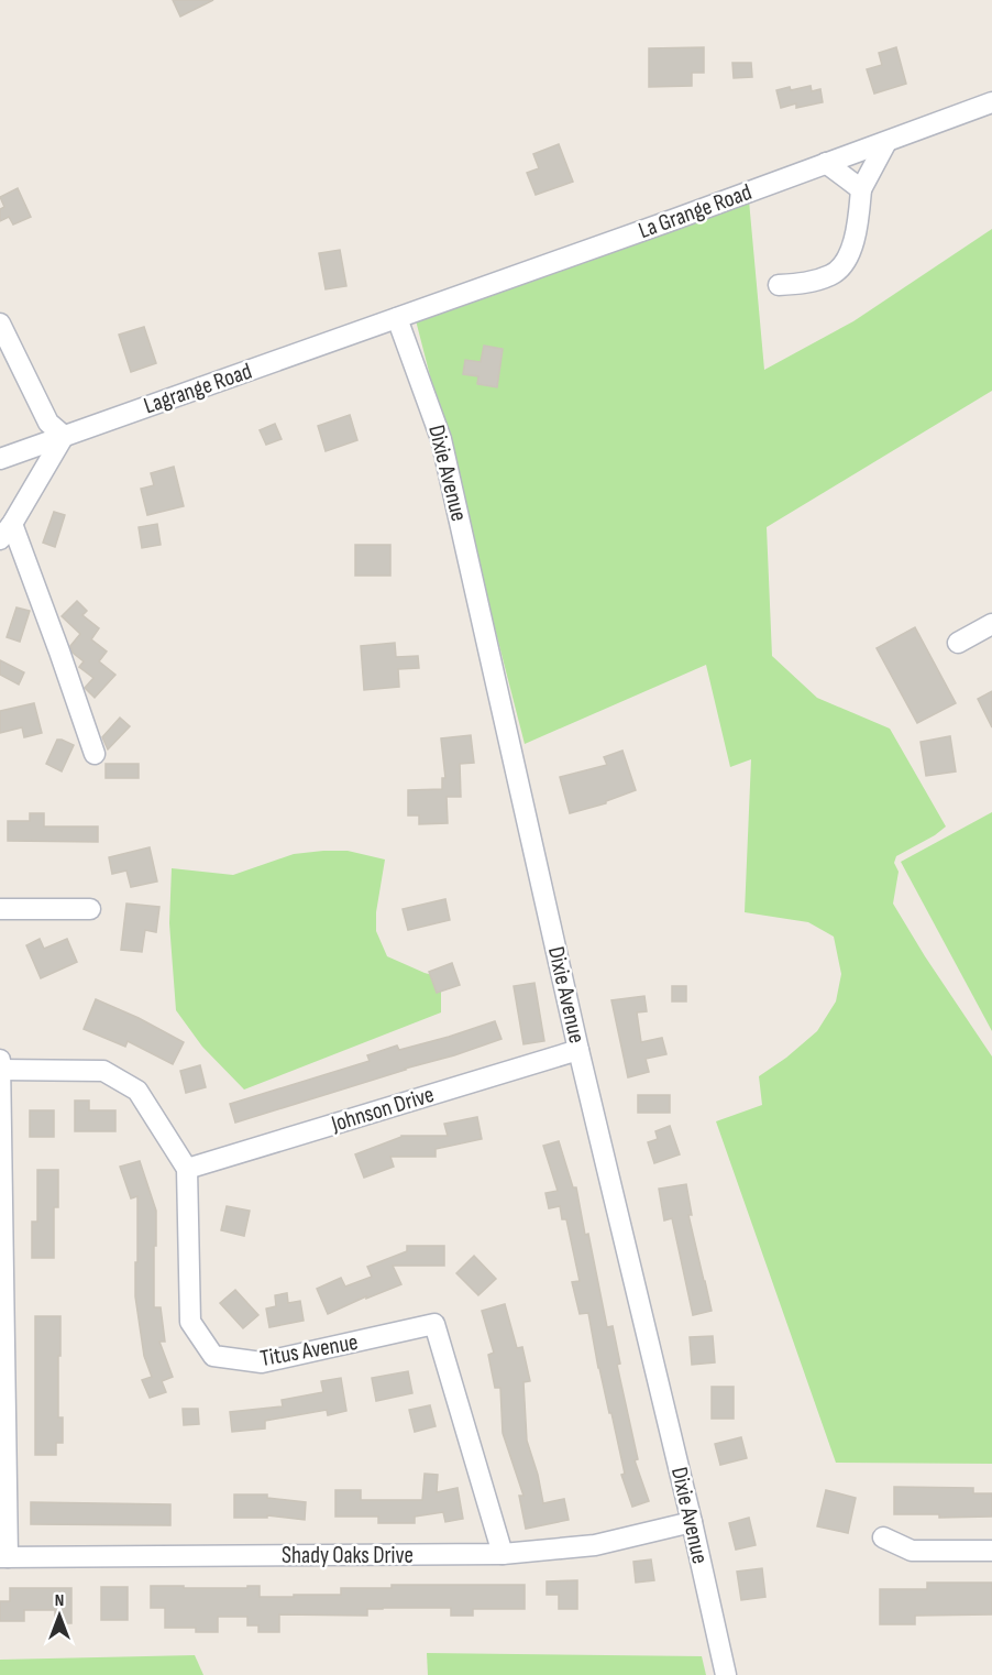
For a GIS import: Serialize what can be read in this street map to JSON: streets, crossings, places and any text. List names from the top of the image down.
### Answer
{
  "streets": {
    "street": [
      "La Grange Road",
      "Lagrange Road",
      "Dixie Avenue",
      "Johnson Drive",
      "Titus Avenue",
      "Shady Oaks Drive"
    ]
  },
  "crossings": [
    ["La Grange Road", "Lagrange Road"],
    ["La Grange Road", "Dixie Avenue"],
    ["Lagrange Road", "Dixie Avenue"],
    ["Dixie Avenue", "Johnson Drive"],
    ["Dixie Avenue", "Shady Oaks Drive"],
    ["Johnson Drive", "Titus Avenue"],
    ["Titus Avenue", "Shady Oaks Drive"]
  ],
  "north": "top"
}
